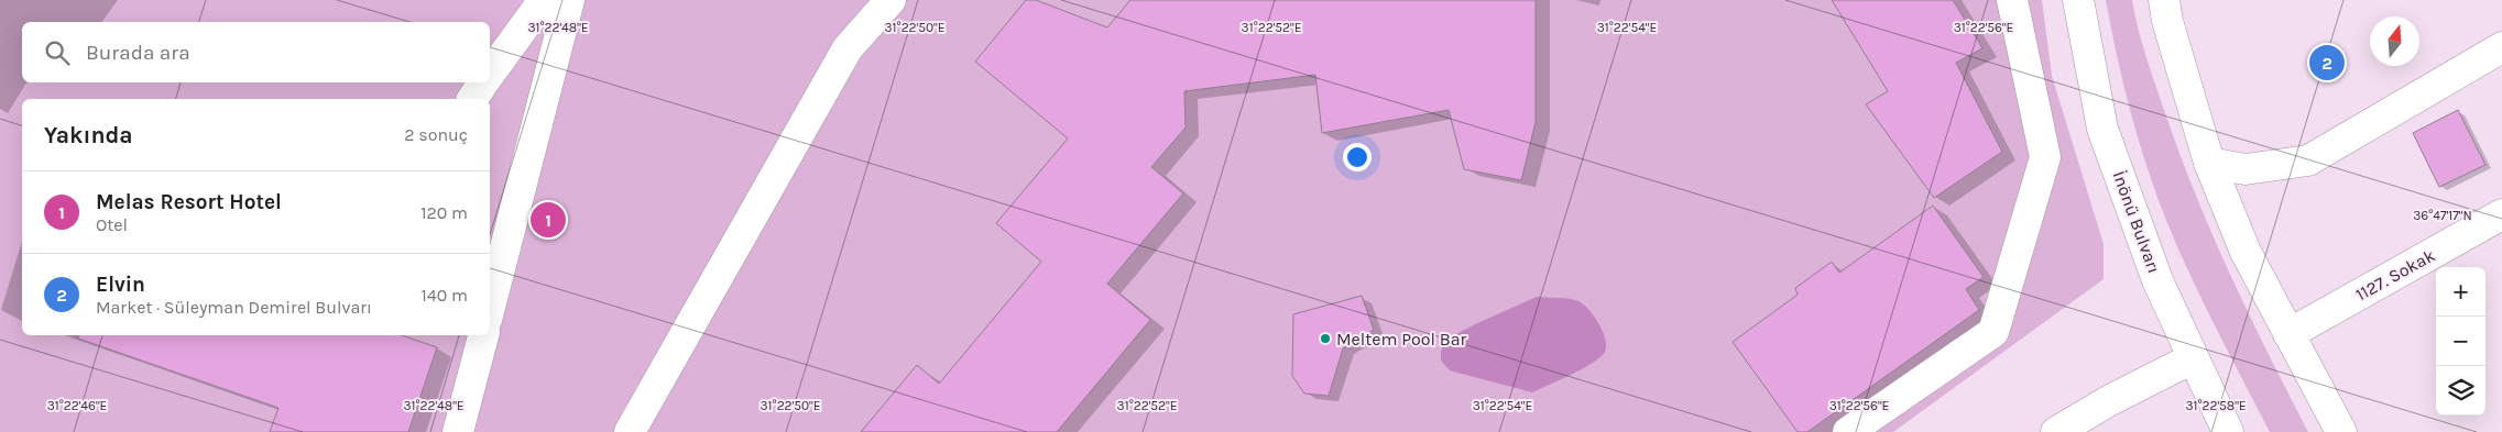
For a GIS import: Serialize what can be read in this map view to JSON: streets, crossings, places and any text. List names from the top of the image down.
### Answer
{
  "streets": {
    "main road": ["İnönü Bulvarı", "1127. Sokak"]
  },
  "places": ["Meltem Pool Bar"],
  "north": "top",
  "page": {
    "search": "Burada ara",
    "pins": ["2", "1"],
    "heading": ["Yakında", "2 sonuç"],
    "list": [
      {
        "mark": "1",
        "name": "Melas Resort Hotel",
        "note": "Otel",
        "value": "120 m"
      },
      {
        "mark": "2",
        "name": "Elvin",
        "note": "Market · Süleyman Demirel Bulvarı",
        "value": "140 m"
      }
    ],
    "map_buttons": ["+", "−"]
  },
  "coordinates": [
    "31°22'48\"E",
    "31°22'50\"E",
    "31°22'52\"E",
    "31°22'54\"E",
    "31°22'56\"E",
    "36°47'17\"N",
    "31°22'46\"E",
    "31°22'58\"E"
  ]
}
